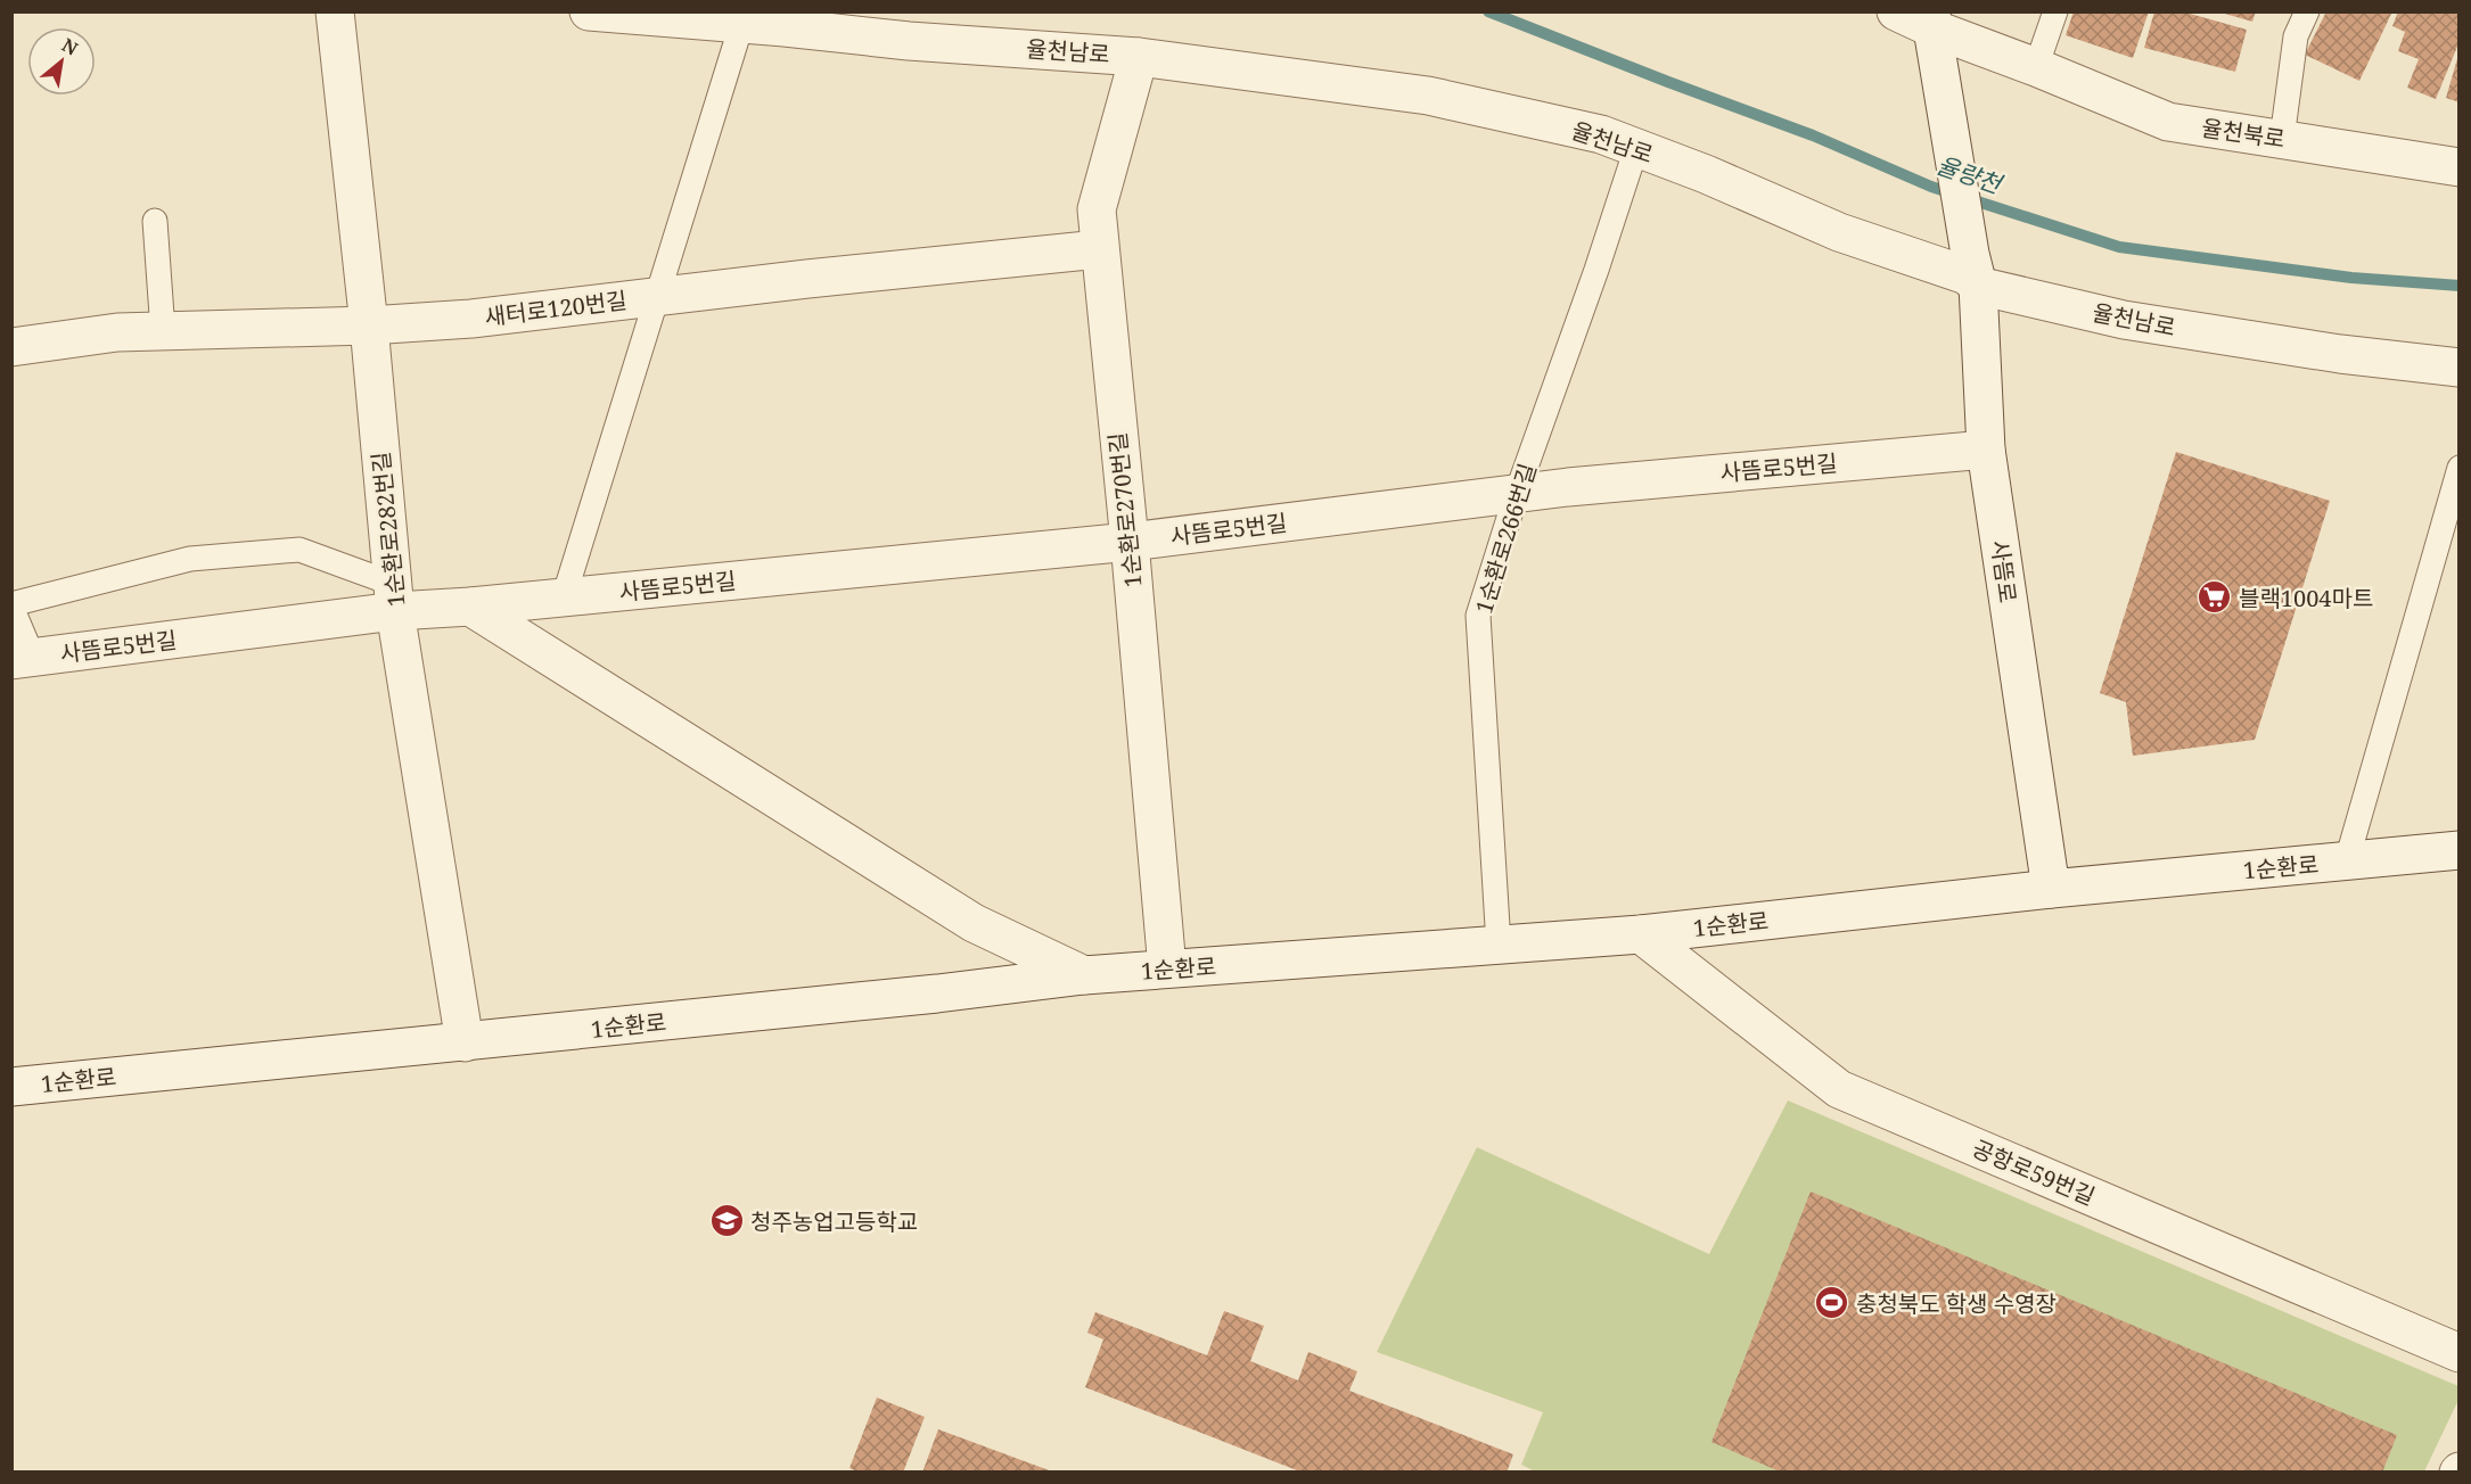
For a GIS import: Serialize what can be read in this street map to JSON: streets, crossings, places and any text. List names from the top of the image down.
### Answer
{
  "streets": {
    "street": [
      "율천남로",
      "율천북로",
      "새터로120번길",
      "사뜸로5번길",
      "1순환로270번길",
      "1순환로282번길",
      "사뜸로",
      "1순환로",
      "공항로59번길"
    ],
    "lane": ["1순환로266번길"]
  },
  "crossings": [
    ["율천남로", "1순환로270번길"],
    ["율천남로", "1순환로266번길"],
    ["율천남로", "사뜸로"],
    ["율천북로", "사뜸로"],
    ["새터로120번길", "1순환로270번길"],
    ["새터로120번길", "1순환로282번길"],
    ["사뜸로5번길", "1순환로270번길"],
    ["사뜸로5번길", "1순환로282번길"],
    ["사뜸로5번길", "1순환로266번길"],
    ["사뜸로5번길", "사뜸로"],
    ["1순환로270번길", "1순환로"],
    ["1순환로282번길", "1순환로"],
    ["1순환로266번길", "1순환로"],
    ["사뜸로", "1순환로"],
    ["1순환로", "공항로59번길"]
  ],
  "water": ["율량천"],
  "places": {
    "supermarket": ["블랙1004마트"],
    "school or university": ["청주농업고등학교"],
    "sports": ["충청북도 학생 수영장"]
  },
  "north": "top right"
}
